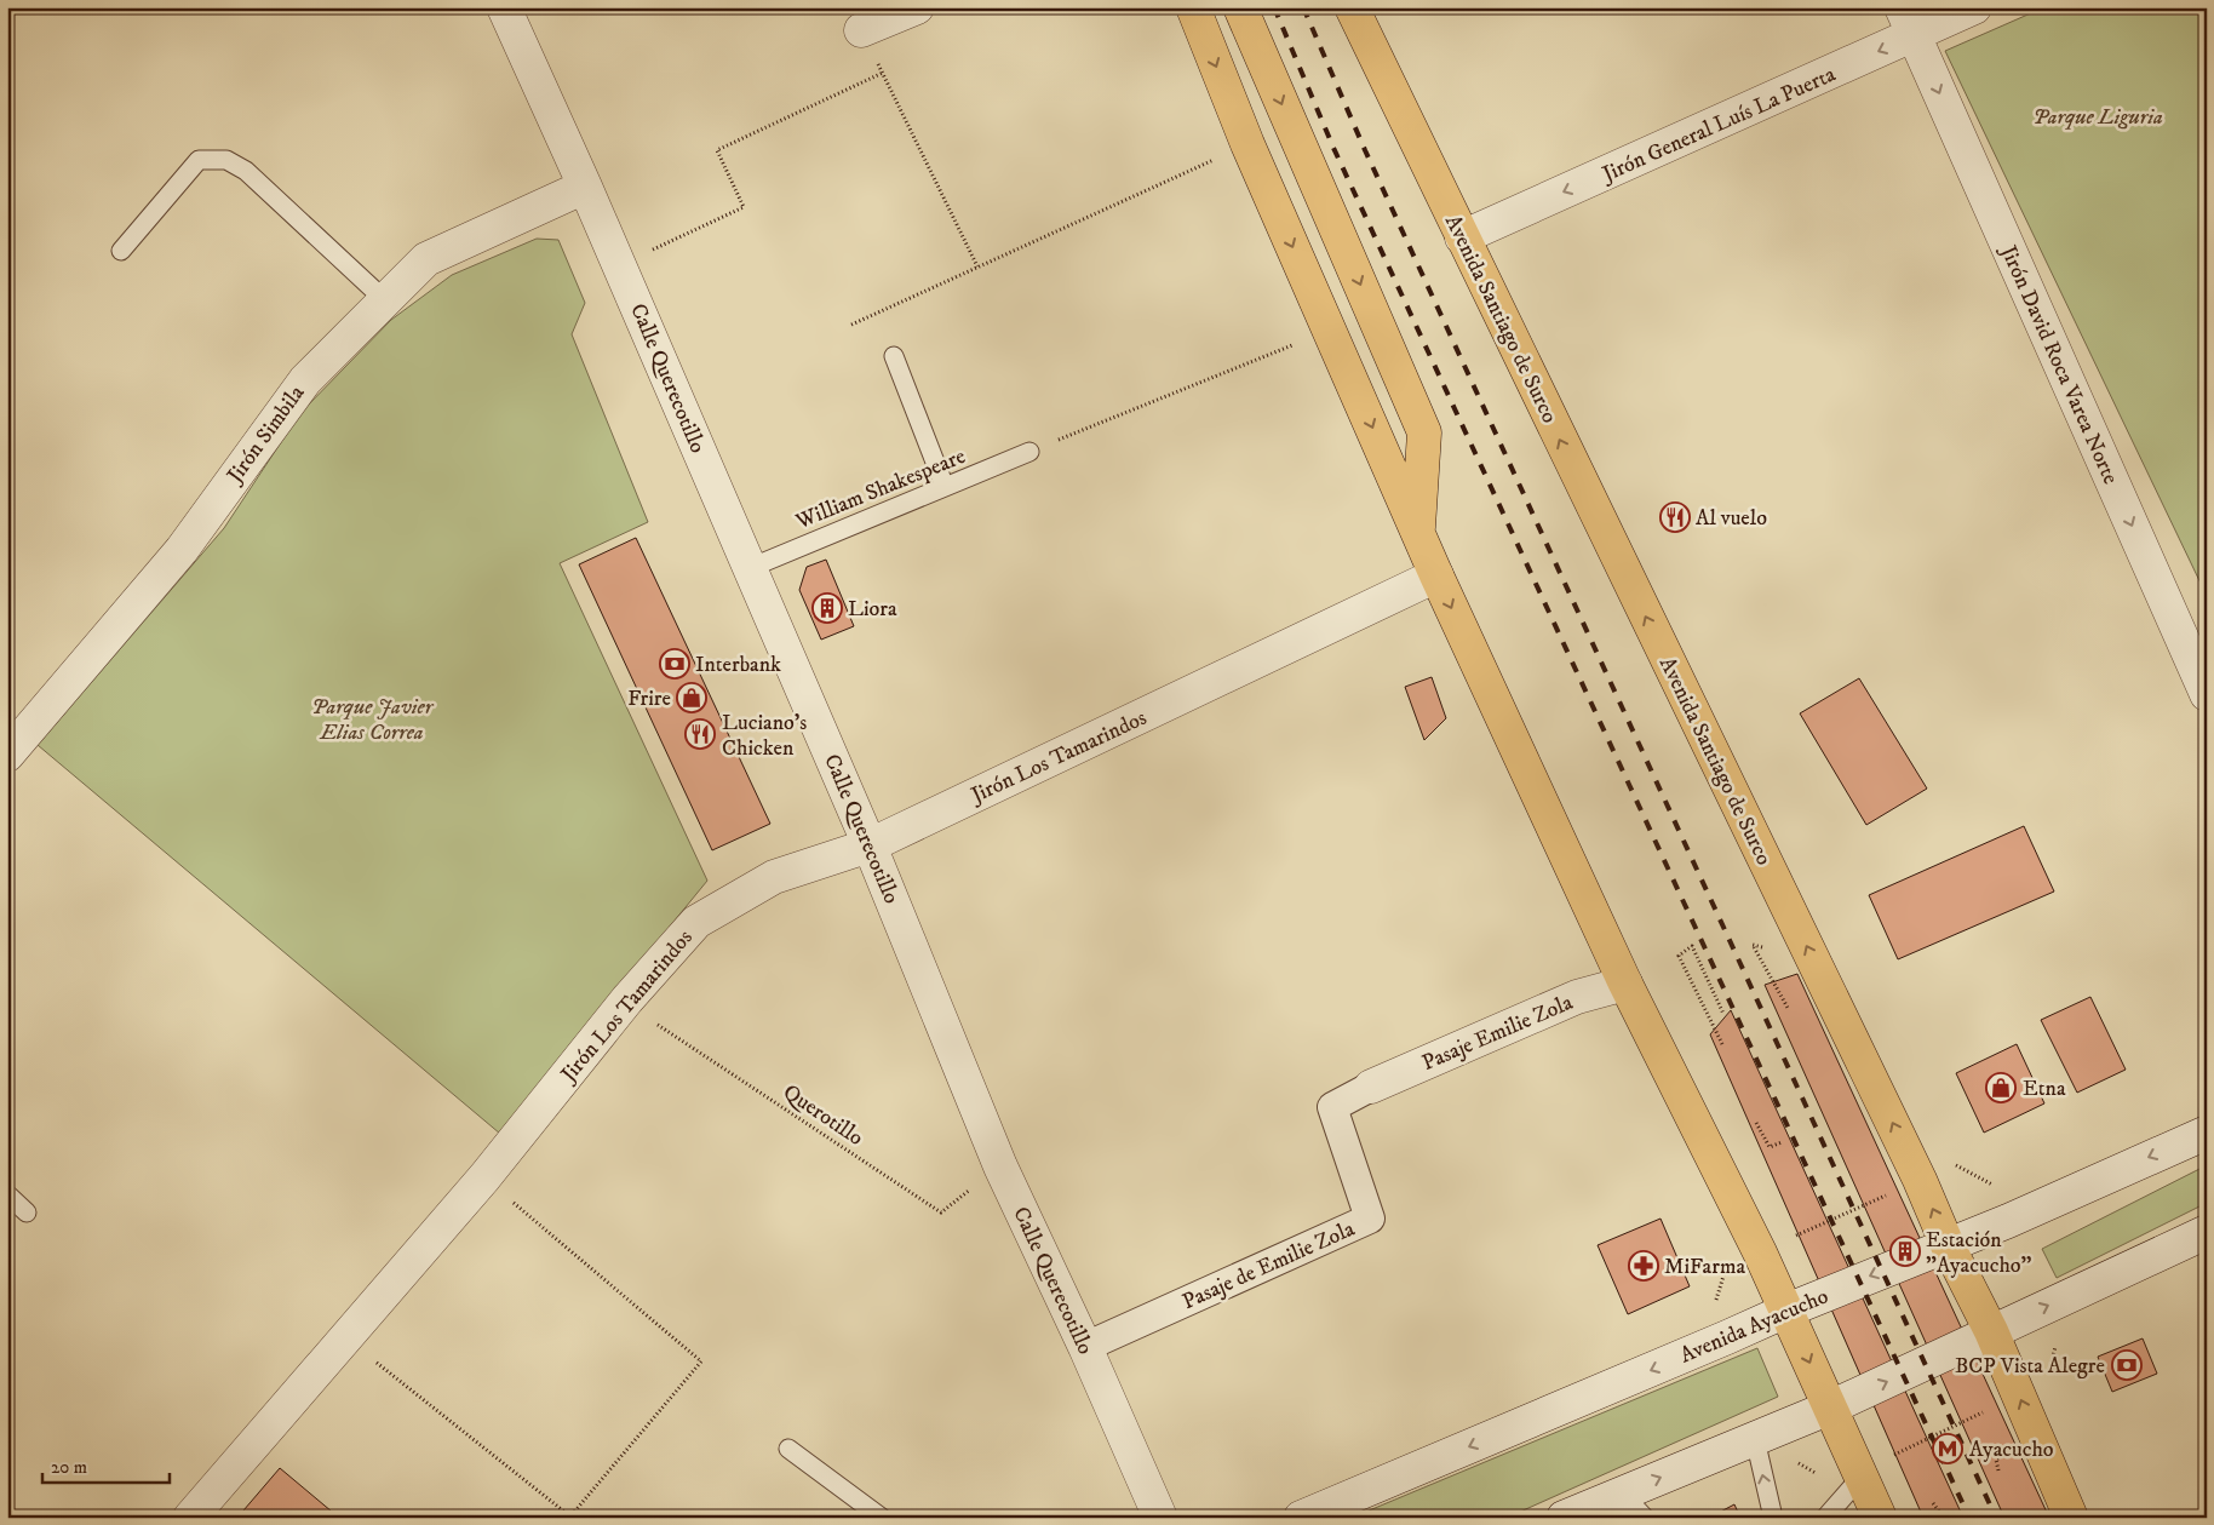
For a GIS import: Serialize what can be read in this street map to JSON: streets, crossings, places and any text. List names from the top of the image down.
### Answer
{
  "streets": {
    "main road": ["Avenida Santiago de Surco"],
    "street": [
      "Jirón General Luís La Puerta",
      "Jirón David Roca Varea Norte",
      "Calle Querecotillo",
      "Jirón Simbila",
      "Jirón Los Tamarindos",
      "Pasaje Emilie Zola",
      "Pasaje de Emilie Zola",
      "Avenida Ayacucho"
    ],
    "lane": ["William Shakespeare"],
    "path": ["Querotillo"]
  },
  "crossings": [
    ["Jirón General Luís La Puerta", "Avenida Santiago de Surco"],
    ["Jirón General Luís La Puerta", "Jirón David Roca Varea Norte"],
    ["Avenida Santiago de Surco", "Avenida Ayacucho"],
    ["Calle Querecotillo", "Jirón Simbila"],
    ["Calle Querecotillo", "William Shakespeare"],
    ["Calle Querecotillo", "Jirón Los Tamarindos"],
    ["Calle Querecotillo", "Querotillo"],
    ["Calle Querecotillo", "Pasaje de Emilie Zola"],
    ["Jirón Los Tamarindos", "Querotillo"],
    ["Pasaje Emilie Zola", "Pasaje de Emilie Zola"]
  ],
  "one_way": ["Jirón General Luís La Puerta", "Jirón David Roca Varea Norte"],
  "parks": ["Parque Liguria", "Parque Javier Elias Correa"],
  "places": {
    "restaurant": ["Al vuelo", "Luciano's Chicken"],
    "building": ["Liora", "Estación \"Ayacucho\""],
    "bank": ["Interbank", "BCP Vista Alegre"],
    "shop": ["Frire", "Etna"],
    "pharmacy": ["MiFarma"],
    "metro station": ["Ayacucho"]
  },
  "scale_bar": "20 m"
}
